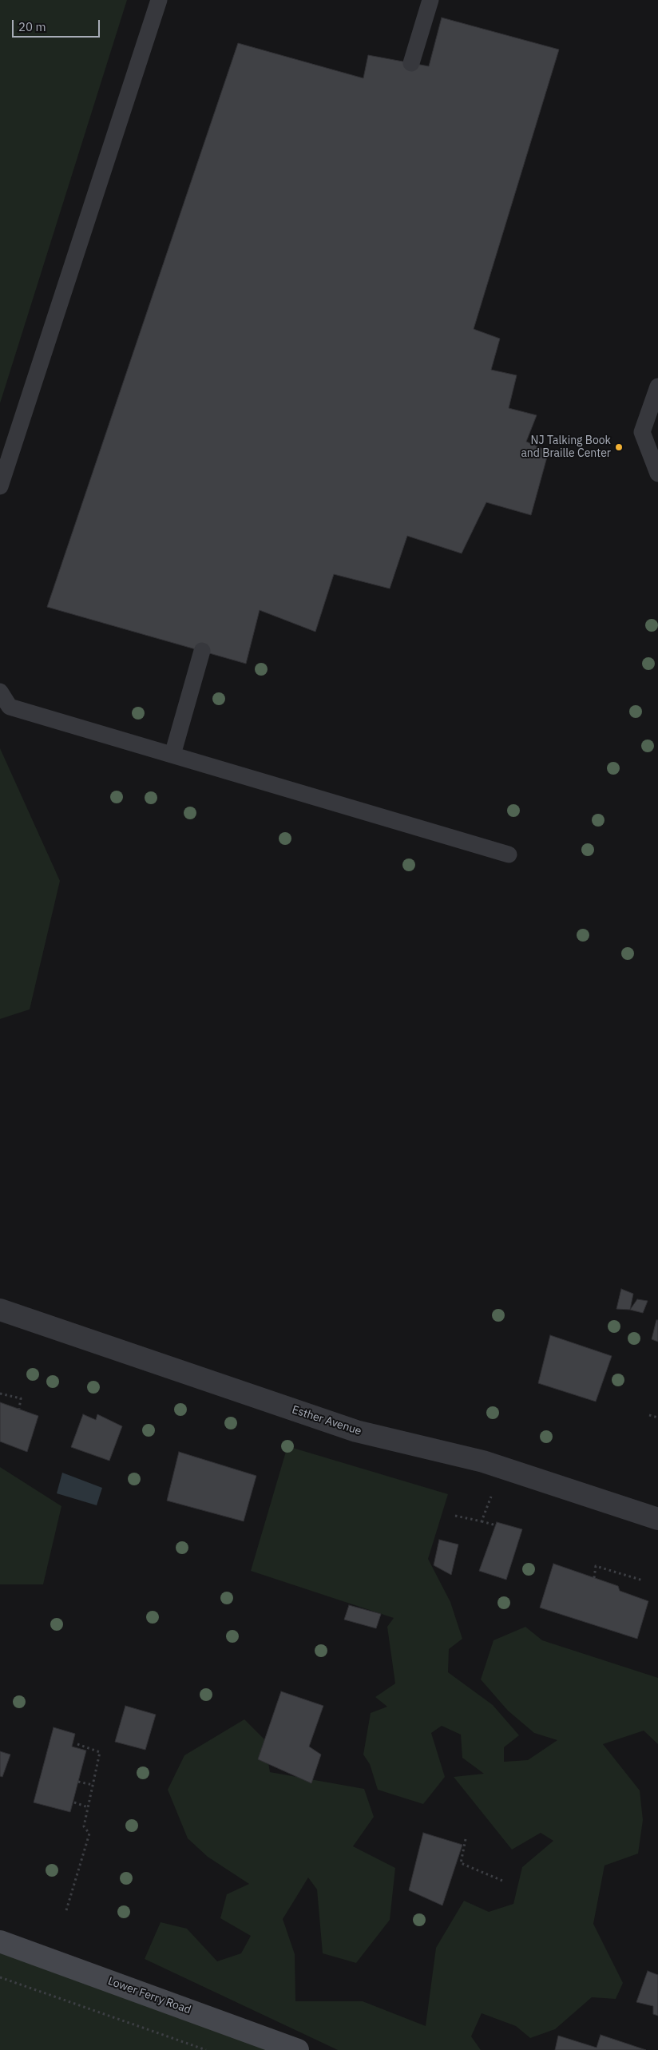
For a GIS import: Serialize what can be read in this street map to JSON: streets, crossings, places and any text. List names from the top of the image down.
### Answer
{
  "streets": {
    "street": ["Esther Avenue", "Lower Ferry Road"]
  },
  "places": ["NJ Talking Book and Braille Center"],
  "scale_bar": "20 m"
}
